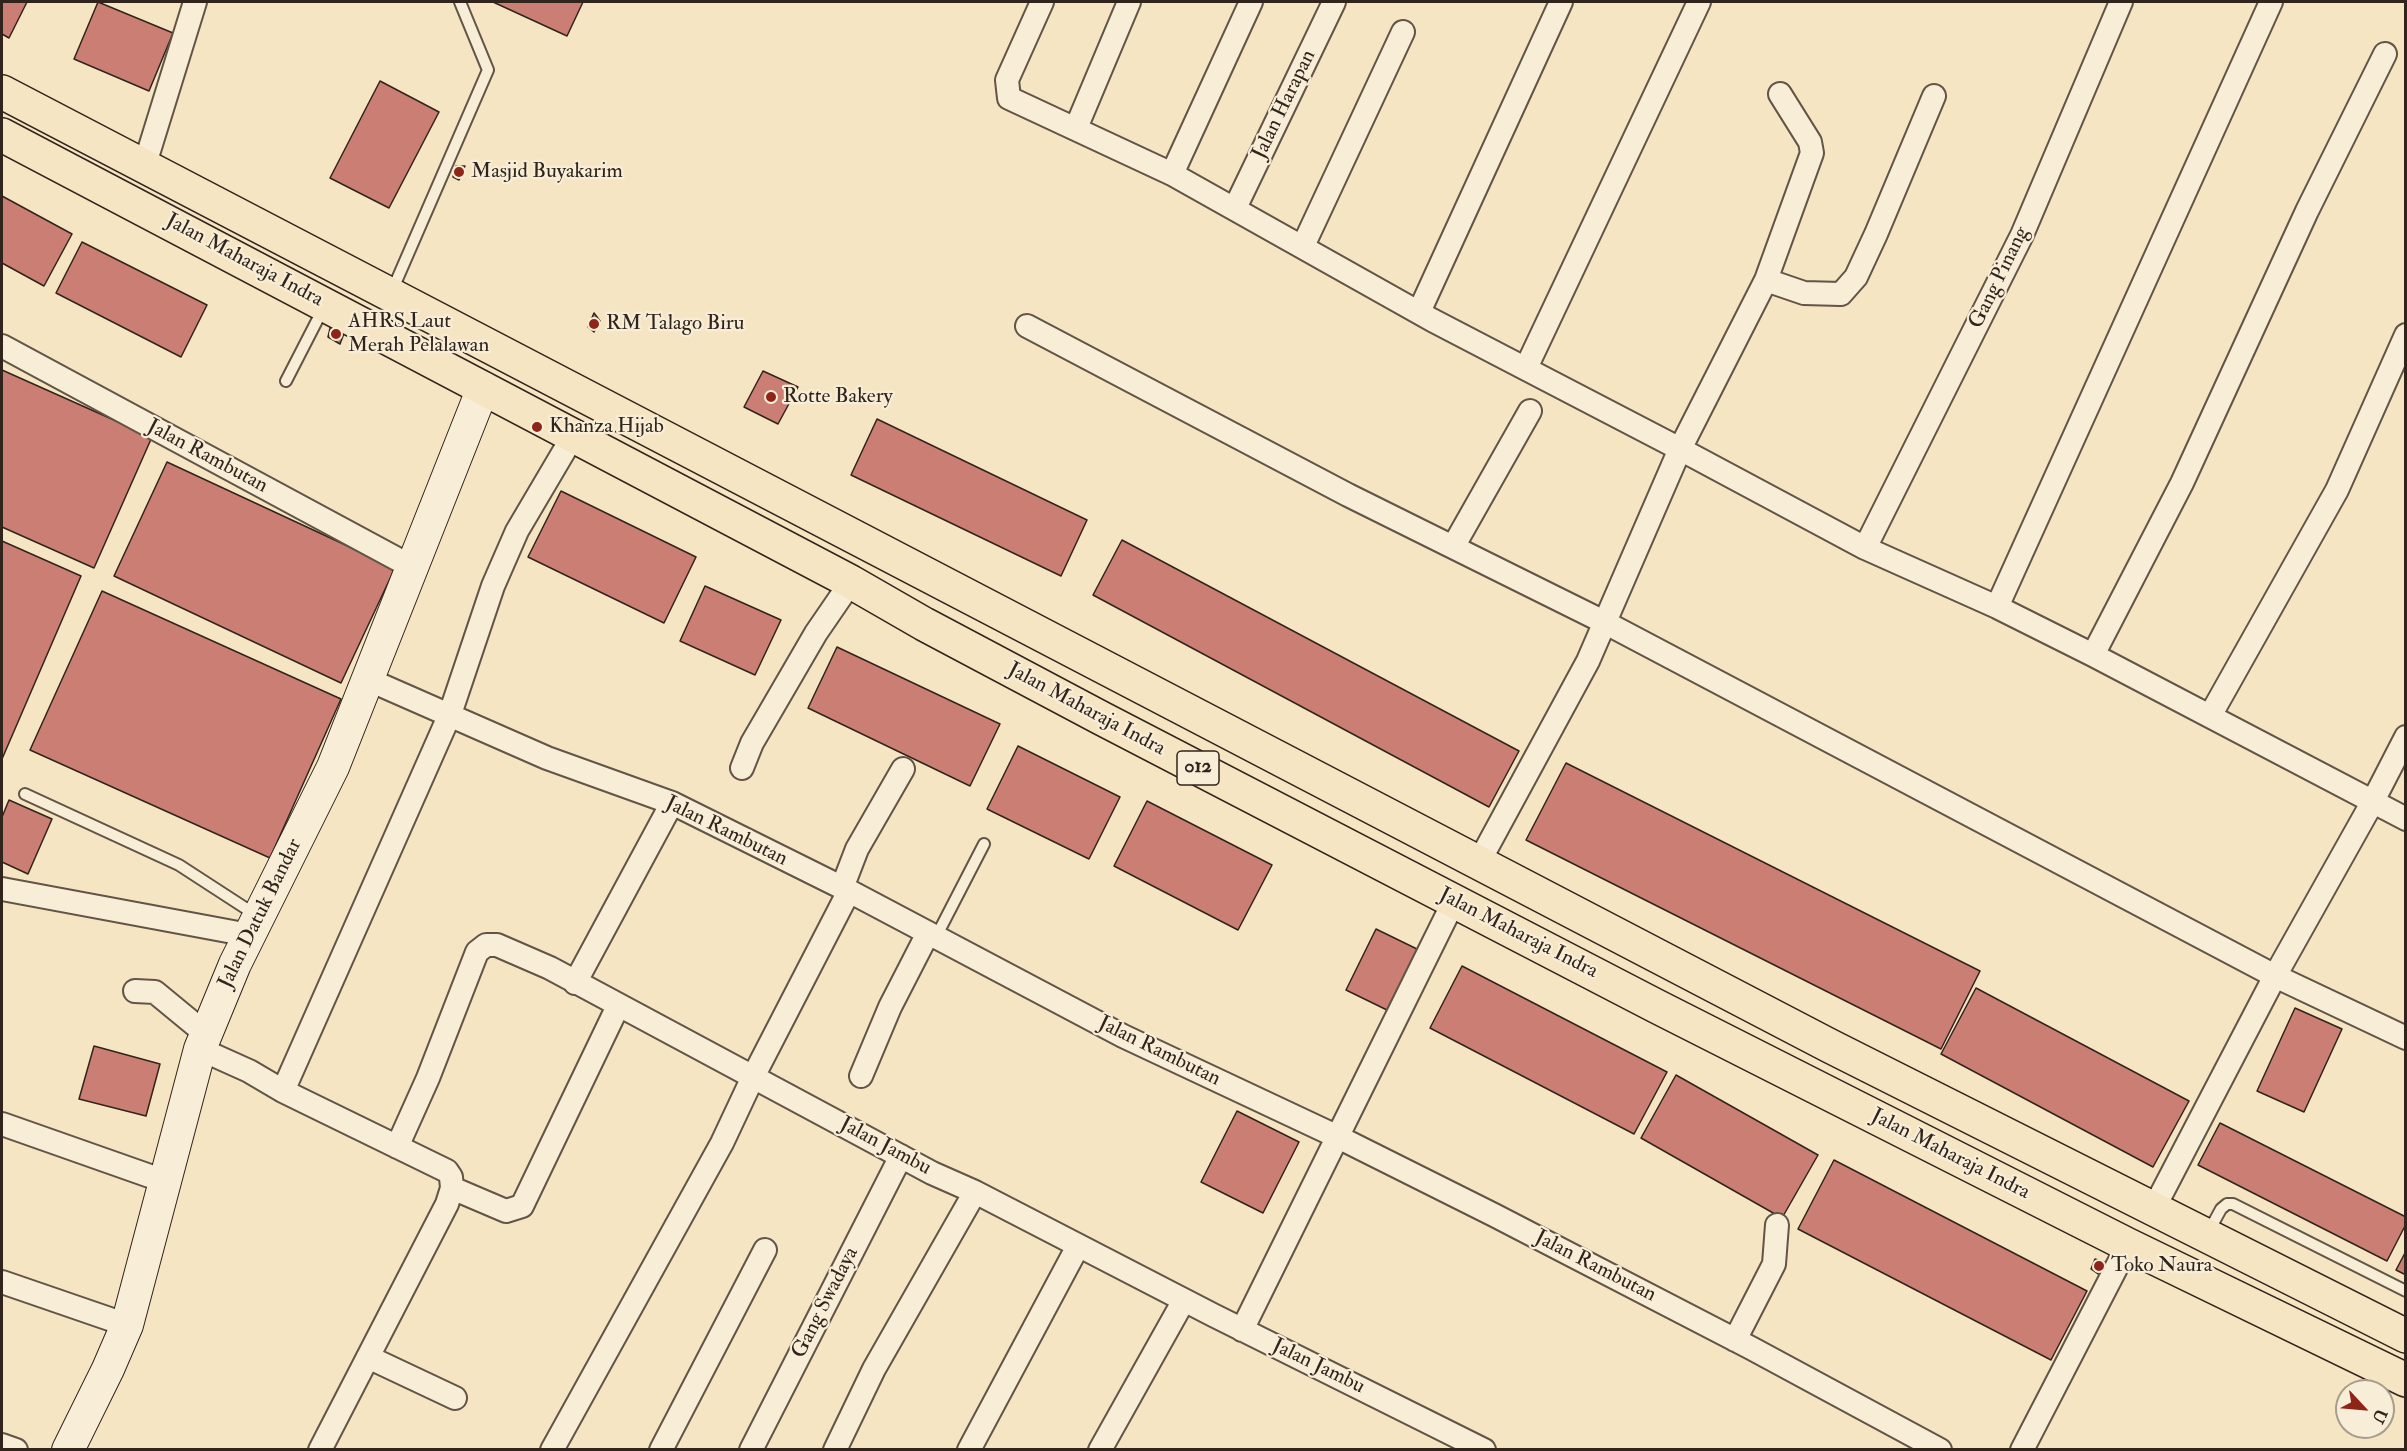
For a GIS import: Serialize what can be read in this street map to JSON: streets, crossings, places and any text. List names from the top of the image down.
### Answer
{
  "streets": {
    "highway": ["Jalan Maharaja Indra", "012"],
    "street": [
      "Jalan Harapan",
      "Gang Pinang",
      "Jalan Rambutan",
      "Jalan Datuk Bandar",
      "Jalan Jambu",
      "Gang Swadaya"
    ]
  },
  "crossings": [
    ["Jalan Maharaja Indra", "Jalan Datuk Bandar"],
    ["Jalan Rambutan", "Jalan Datuk Bandar"],
    ["Jalan Jambu", "Gang Swadaya"]
  ],
  "places": [
    "Masjid Buyakarim",
    "RM Talago Biru",
    "AHRS Laut Merah Pelalawan",
    "Rotte Bakery",
    "Khanza Hijab",
    "Toko Naura"
  ],
  "north": "bottom right"
}
